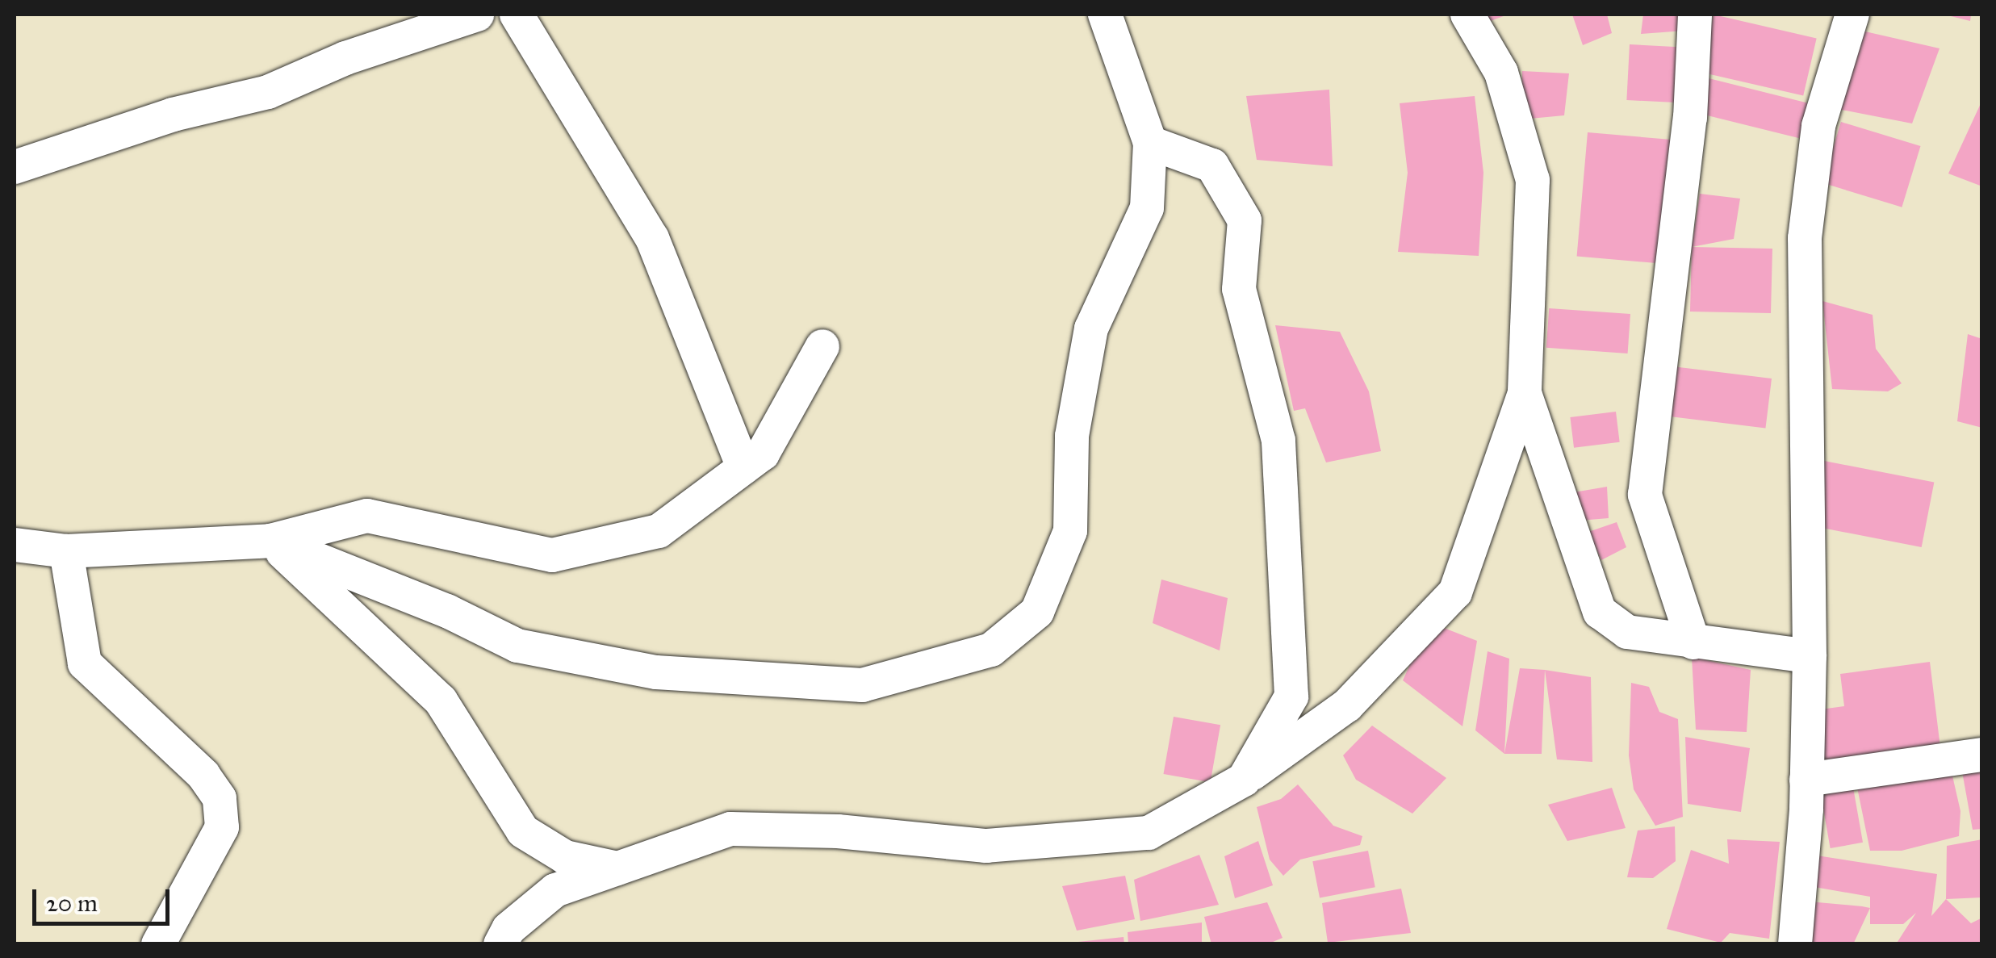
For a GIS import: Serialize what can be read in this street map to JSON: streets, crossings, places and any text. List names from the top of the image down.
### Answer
{
  "scale_bar": "20 m"
}
